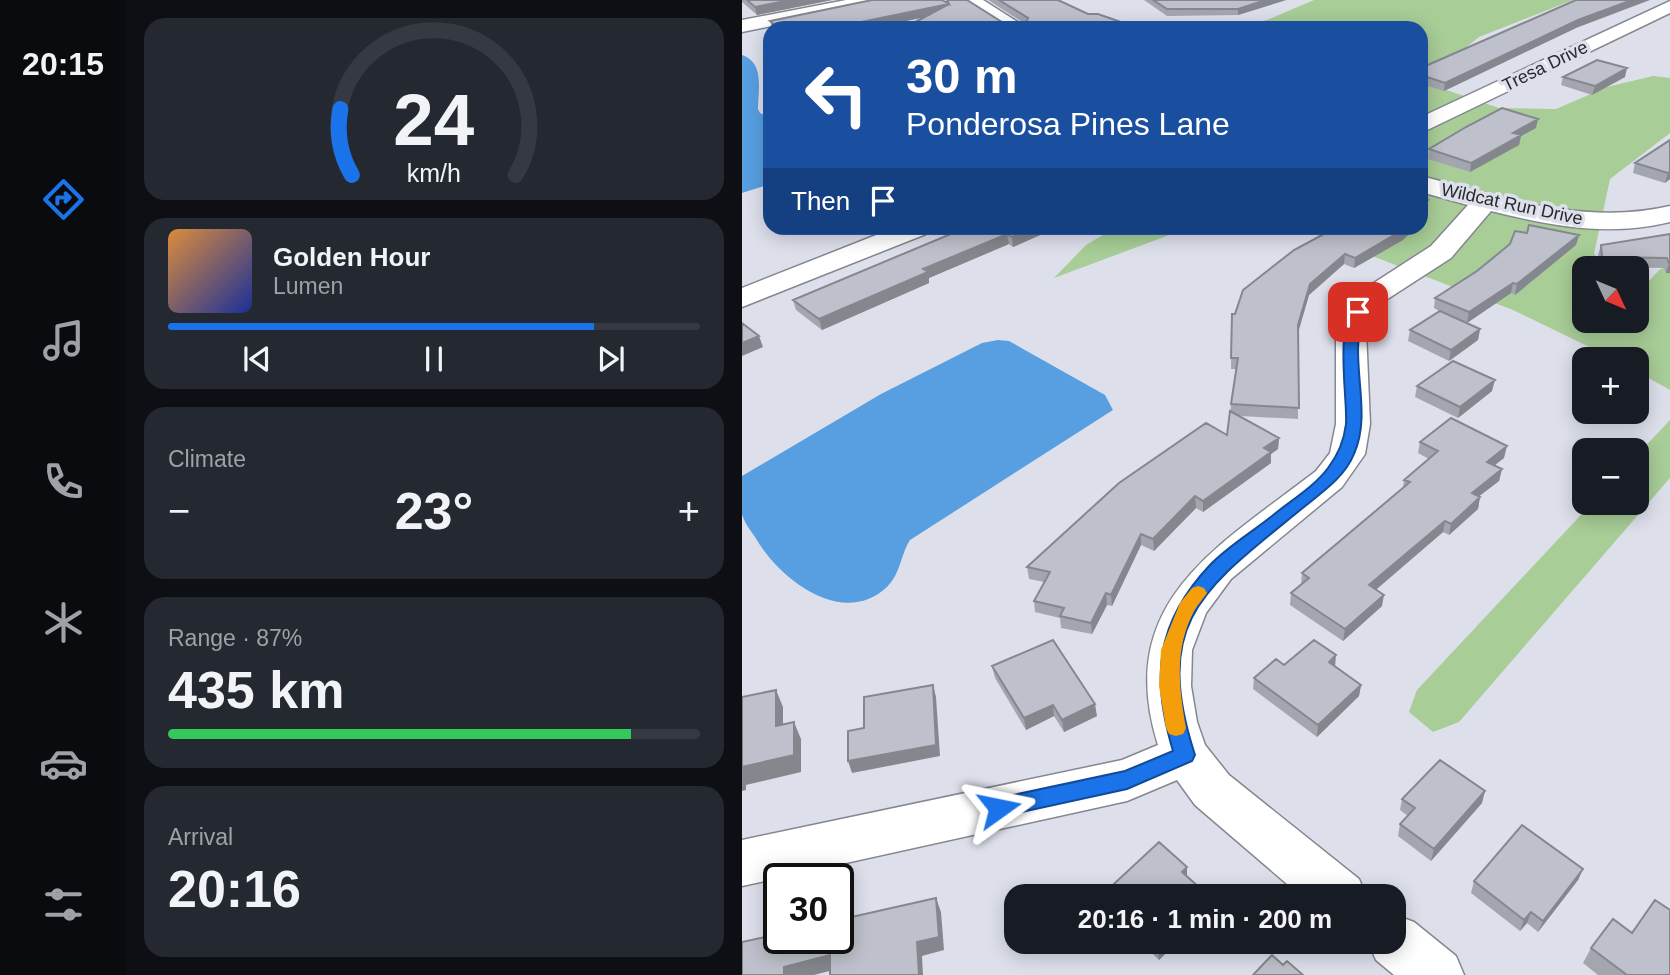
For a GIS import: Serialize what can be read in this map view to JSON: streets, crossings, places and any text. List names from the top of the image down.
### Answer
{
  "streets": {
    "street": ["Tresa Drive", "Wildcat Run Drive"]
  },
  "north": "bottom right",
  "page": {
    "tabs": "20:15",
    "turn": ["30 m", "Ponderosa Pines Lane"],
    "then": "Then",
    "song": ["Golden Hour", "Lumen"],
    "map_buttons": ["+", "−"],
    "tile": [
      "Climate",
      ["Range · 87%", "435 km"],
      ["Arrival", "20:16"]
    ],
    "heat": ["−", "23°", "+"],
    "limit": "30",
    "trip": "20:16 · 1 min · 200 m",
    "gauge": ["24", "km/h"]
  }
}
